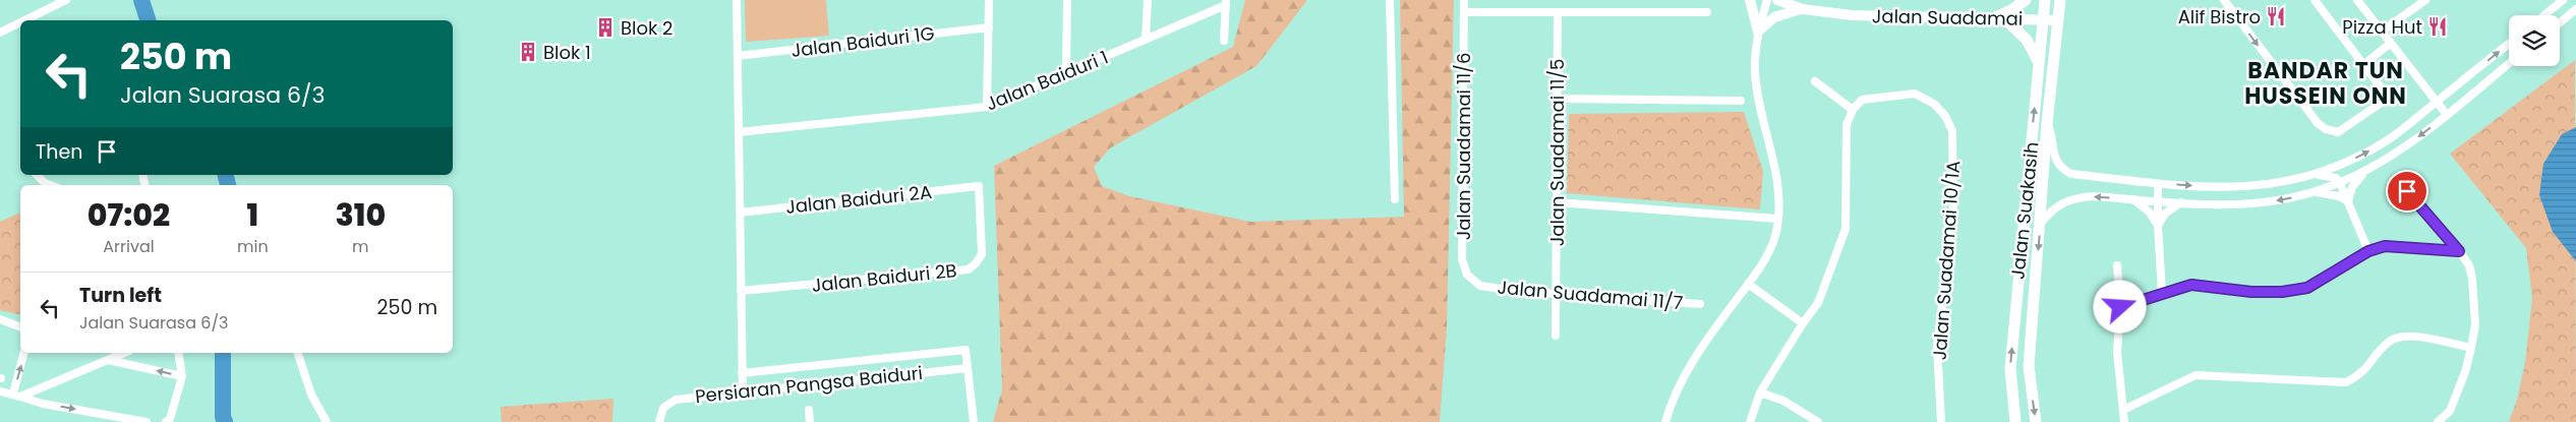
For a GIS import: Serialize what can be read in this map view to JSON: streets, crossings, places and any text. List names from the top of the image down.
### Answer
{
  "streets": {
    "main road": ["Jalan Suakasih"],
    "street": [
      "Jalan Suadamai",
      "Jalan Baiduri 1G",
      "Jalan Baiduri 1",
      "Jalan Suadamai 11/6",
      "Jalan Suadamai 11/5",
      "Jalan Baiduri 2A",
      "Jalan Suadamai 10/1A",
      "Jalan Baiduri 2B",
      "Jalan Suadamai 11/7",
      "Persiaran Pangsa Baiduri"
    ]
  },
  "crossings": [
    ["Jalan Suadamai", "Jalan Suakasih"],
    ["Jalan Suadamai 11/6", "Jalan Suadamai 11/7"],
    ["Jalan Suadamai 11/5", "Jalan Suadamai 11/7"],
    ["Jalan Baiduri 2A", "Jalan Baiduri 2B"]
  ],
  "districts": ["BANDAR TUN HUSSEIN ONN"],
  "places": {
    "restaurant": ["Alif Bistro", "Pizza Hut"],
    "building": ["Blok 2", "Blok 1"]
  },
  "page": {
    "turn": ["250 m", "Jalan Suarasa 6/3"],
    "then": "Then",
    "eta": [
      "07:02",
      "Arrival",
      "1",
      "min",
      "310",
      "m"
    ],
    "list": [
      {
        "name": "Turn left",
        "note": "Jalan Suarasa 6/3",
        "value": "250 m"
      }
    ]
  }
}
